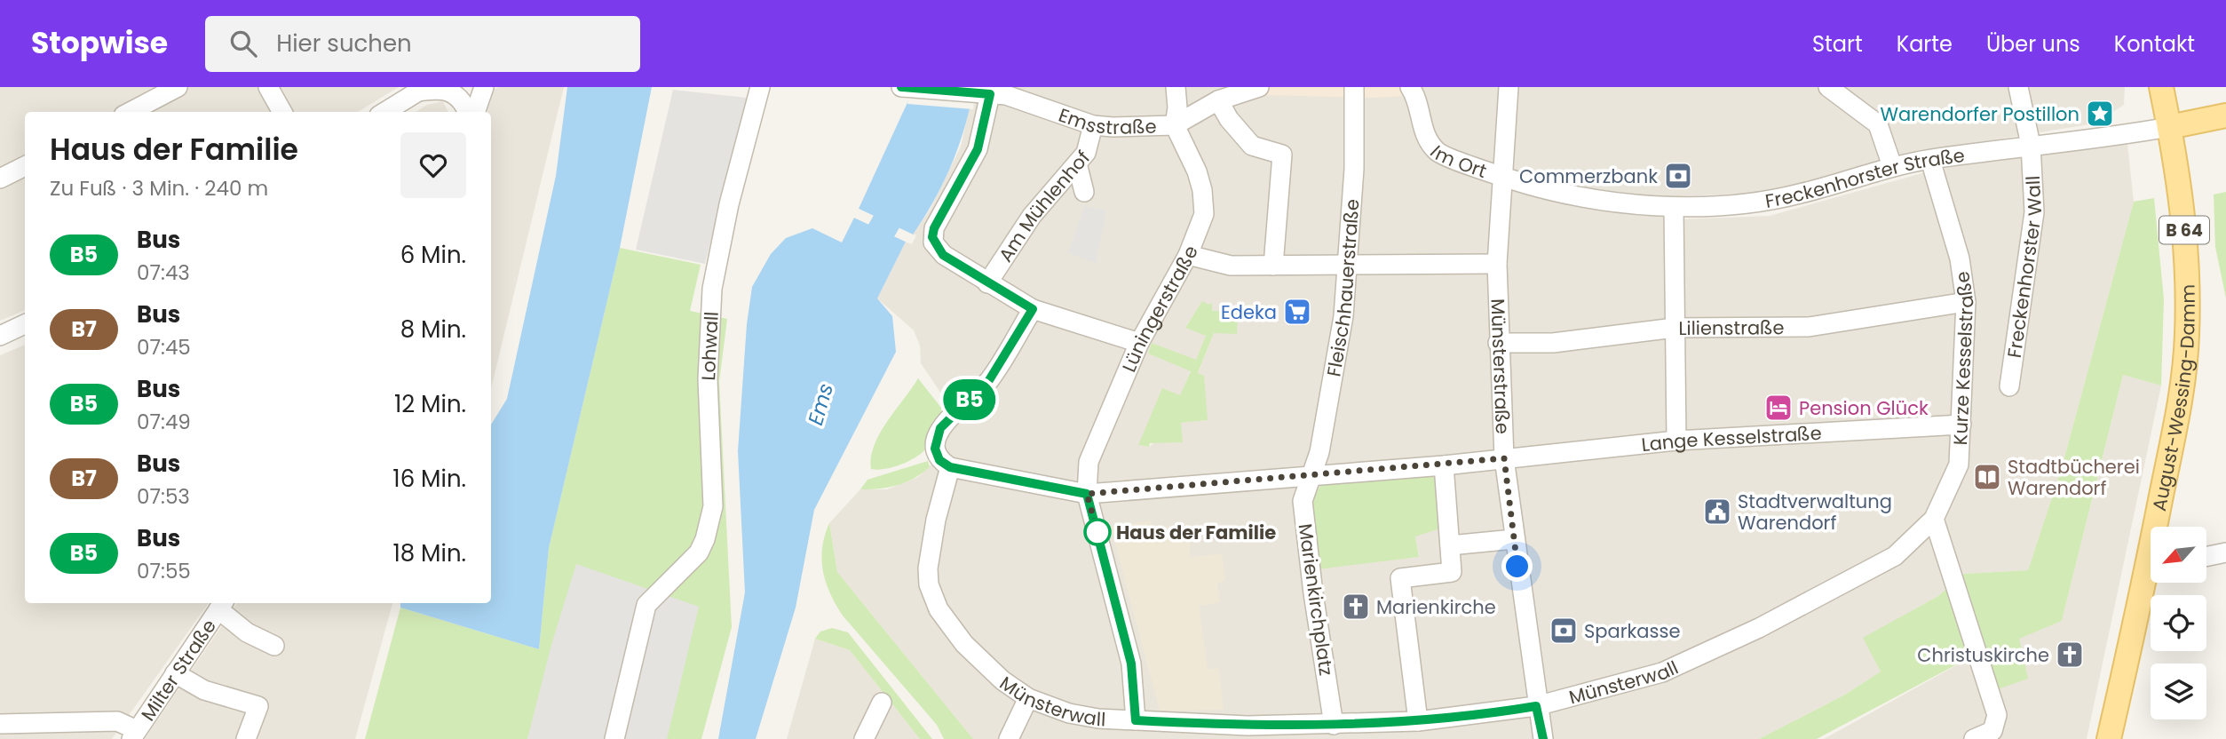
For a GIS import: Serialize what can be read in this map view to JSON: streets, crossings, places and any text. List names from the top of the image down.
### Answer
{
  "streets": {
    "main road": ["Freckenhorster Straße", "B 64", "August-Wessing-Damm"],
    "street": [
      "Emsstraße",
      "Im Ort",
      "Am Mühlenhof",
      "Freckenhorster Wall",
      "Fleischhauerstraße",
      "Lüningerstraße",
      "Lilienstraße",
      "Lohwall",
      "Kurze Kesselstraße",
      "Münsterstraße",
      "Lange Kesselstraße",
      "Marienkirchplatz",
      "Milter Straße",
      "Münsterwall"
    ]
  },
  "crossings": [
    ["Emsstraße", "Am Mühlenhof"],
    ["Emsstraße", "Lüningerstraße"],
    ["Im Ort", "Freckenhorster Straße"],
    ["Im Ort", "Münsterstraße"],
    ["Freckenhorster Straße", "B 64"],
    ["Freckenhorster Straße", "Freckenhorster Wall"],
    ["Freckenhorster Straße", "Kurze Kesselstraße"],
    ["Freckenhorster Straße", "Münsterstraße"],
    ["Freckenhorster Straße", "August-Wessing-Damm"],
    ["B 64", "August-Wessing-Damm"],
    ["Fleischhauerstraße", "Lange Kesselstraße"],
    ["Fleischhauerstraße", "Marienkirchplatz"],
    ["Lüningerstraße", "Lange Kesselstraße"],
    ["Lüningerstraße", "Münsterwall"],
    ["Lilienstraße", "Kurze Kesselstraße"],
    ["Lilienstraße", "Münsterstraße"],
    ["Kurze Kesselstraße", "Lange Kesselstraße"],
    ["Kurze Kesselstraße", "Münsterwall"],
    ["Münsterstraße", "Lange Kesselstraße"],
    ["Münsterstraße", "Münsterwall"],
    ["Lange Kesselstraße", "Marienkirchplatz"],
    ["Lange Kesselstraße", "Münsterwall"],
    ["Marienkirchplatz", "Münsterwall"]
  ],
  "water": ["Ems"],
  "places": {
    "place": ["Warendorfer Postillon"],
    "bank": ["Commerzbank", "Sparkasse"],
    "supermarket": ["Edeka"],
    "hotel": ["Pension Glück"],
    "library": ["Stadtbücherei Warendorf"],
    "public building": ["Stadtverwaltung Warendorf"],
    "other": ["Haus der Familie"],
    "church": ["Marienkirche", "Christuskirche"]
  },
  "lines": ["bus line B5"],
  "north": "bottom left",
  "page": {
    "header": "Stopwise",
    "search": "Hier suchen",
    "nav": [
      "Start",
      "Karte",
      "Über uns",
      "Kontakt"
    ],
    "on_map": "B5",
    "heading": ["Haus der Familie", "Zu Fuß · 3 Min. · 240 m"],
    "list": [
      {
        "mark": "B5",
        "name": "Bus",
        "note": "07:43",
        "value": "6 Min."
      },
      {
        "mark": "B7",
        "name": "Bus",
        "note": "07:45",
        "value": "8 Min."
      },
      {
        "mark": "B5",
        "name": "Bus",
        "note": "07:49",
        "value": "12 Min."
      },
      {
        "mark": "B7",
        "name": "Bus",
        "note": "07:53",
        "value": "16 Min."
      },
      {
        "mark": "B5",
        "name": "Bus",
        "note": "07:55",
        "value": "18 Min."
      }
    ]
  }
}
